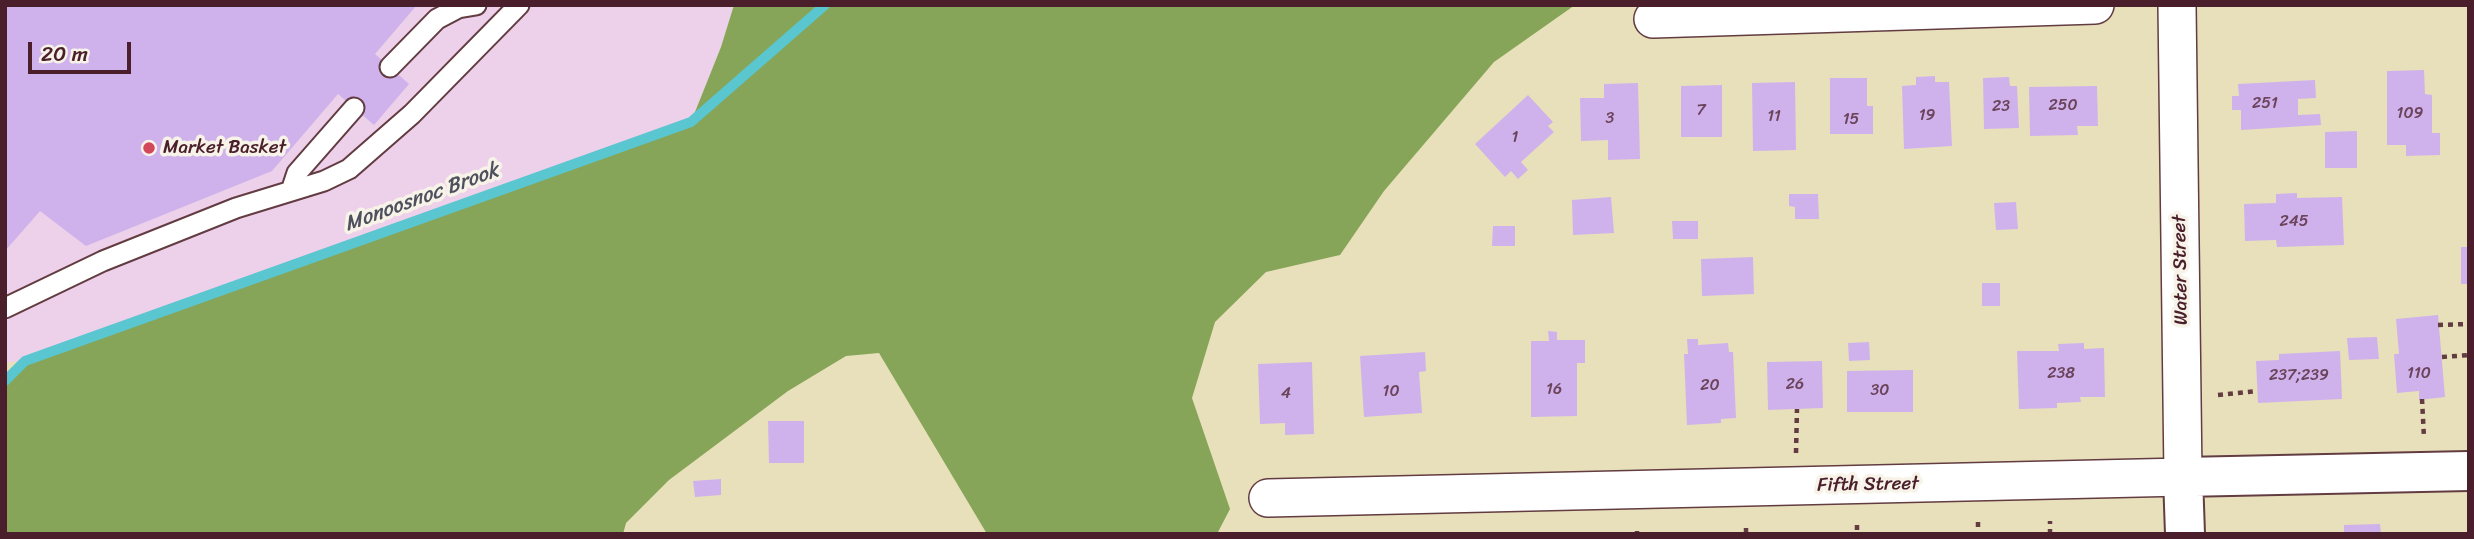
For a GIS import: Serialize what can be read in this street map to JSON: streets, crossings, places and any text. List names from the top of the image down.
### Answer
{
  "streets": {
    "street": ["Water Street", "Fifth Street"]
  },
  "crossings": [
    ["Water Street", "Fifth Street"]
  ],
  "water": ["Monoosnoc Brook"],
  "places": ["Market Basket"],
  "house_numbers": [
    "251",
    "250",
    "23",
    "7",
    "109",
    "19",
    "11",
    "3",
    "15",
    "1",
    "245",
    "238",
    "110",
    "237;239",
    "26",
    "20",
    "16",
    "30",
    "10",
    "4"
  ],
  "scale_bar": "20 m"
}
